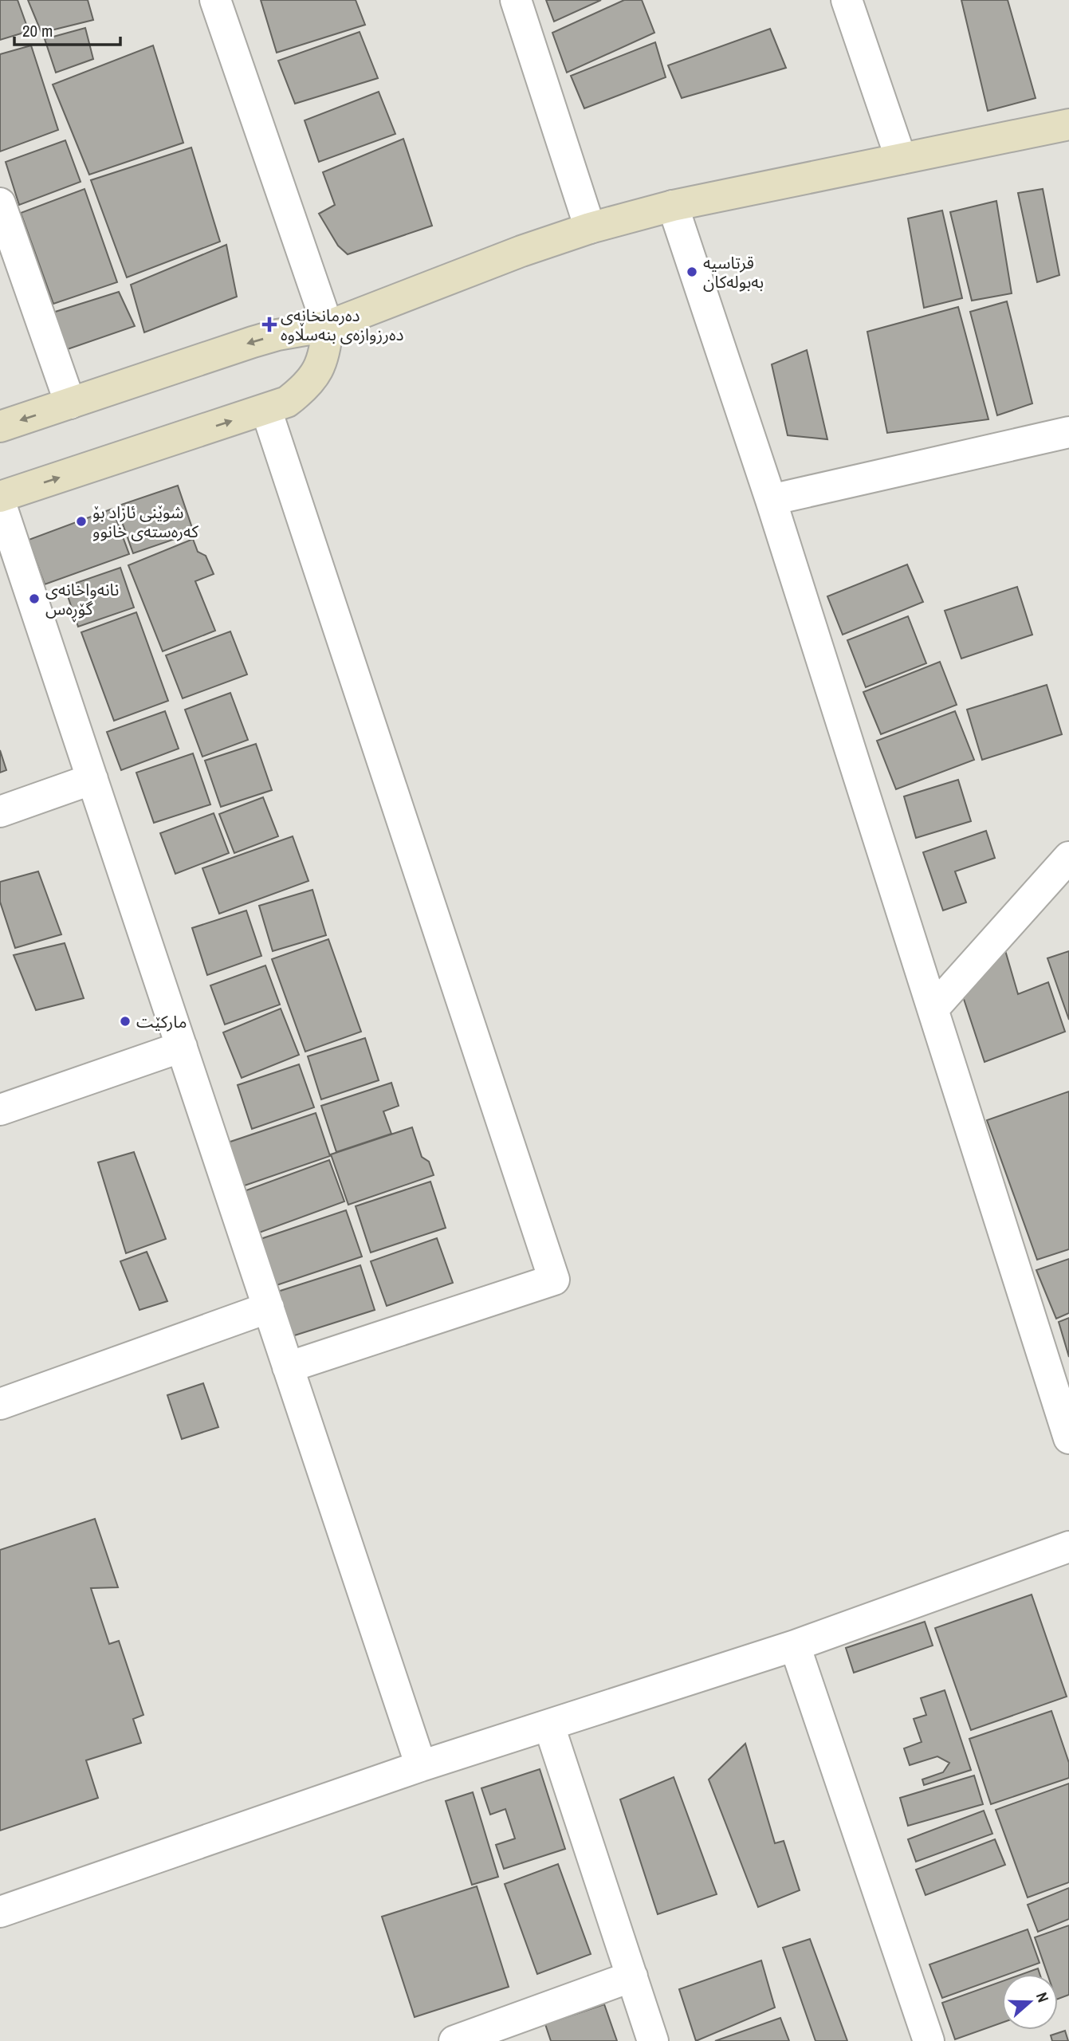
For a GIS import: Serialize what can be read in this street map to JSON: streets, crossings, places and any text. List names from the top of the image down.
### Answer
{
  "places": {
    "other": [
      "قرتاسیە بەبولەکان",
      "شوێنی ئازاد بۆ كەرەستەی خانوو",
      "نانەواخانەی گۆڕەس",
      "ماركێت"
    ],
    "health": ["دەرمانخانەی دەرزوازەی بنەسڵاوە"]
  },
  "scale_bar": "20 m",
  "north": "right"
}
